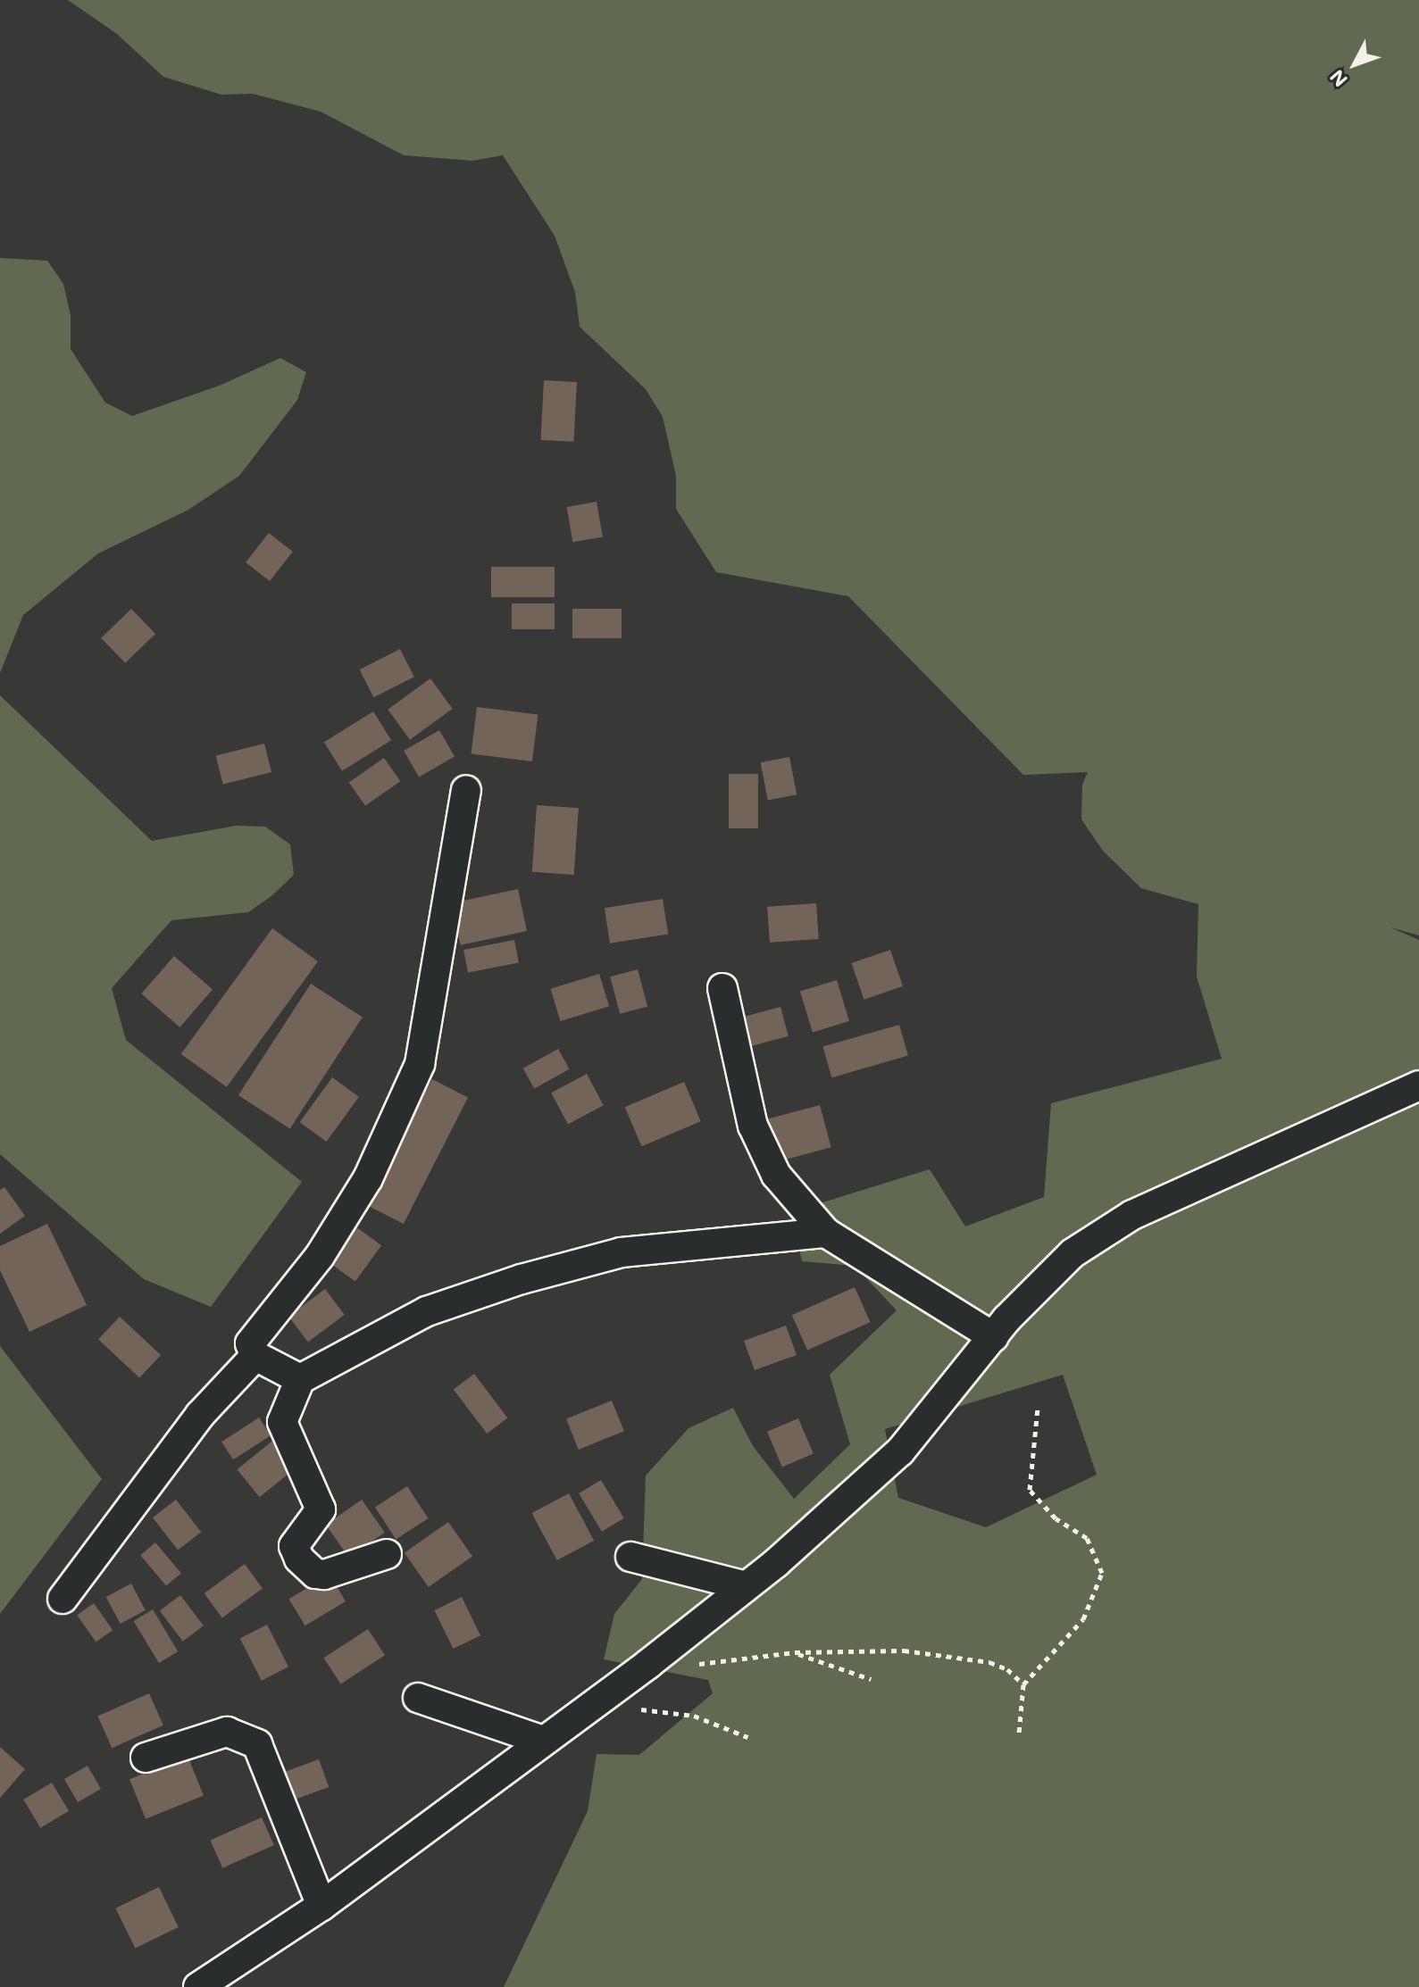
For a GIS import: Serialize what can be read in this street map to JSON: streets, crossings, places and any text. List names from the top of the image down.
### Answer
{
  "north": "bottom left"
}
